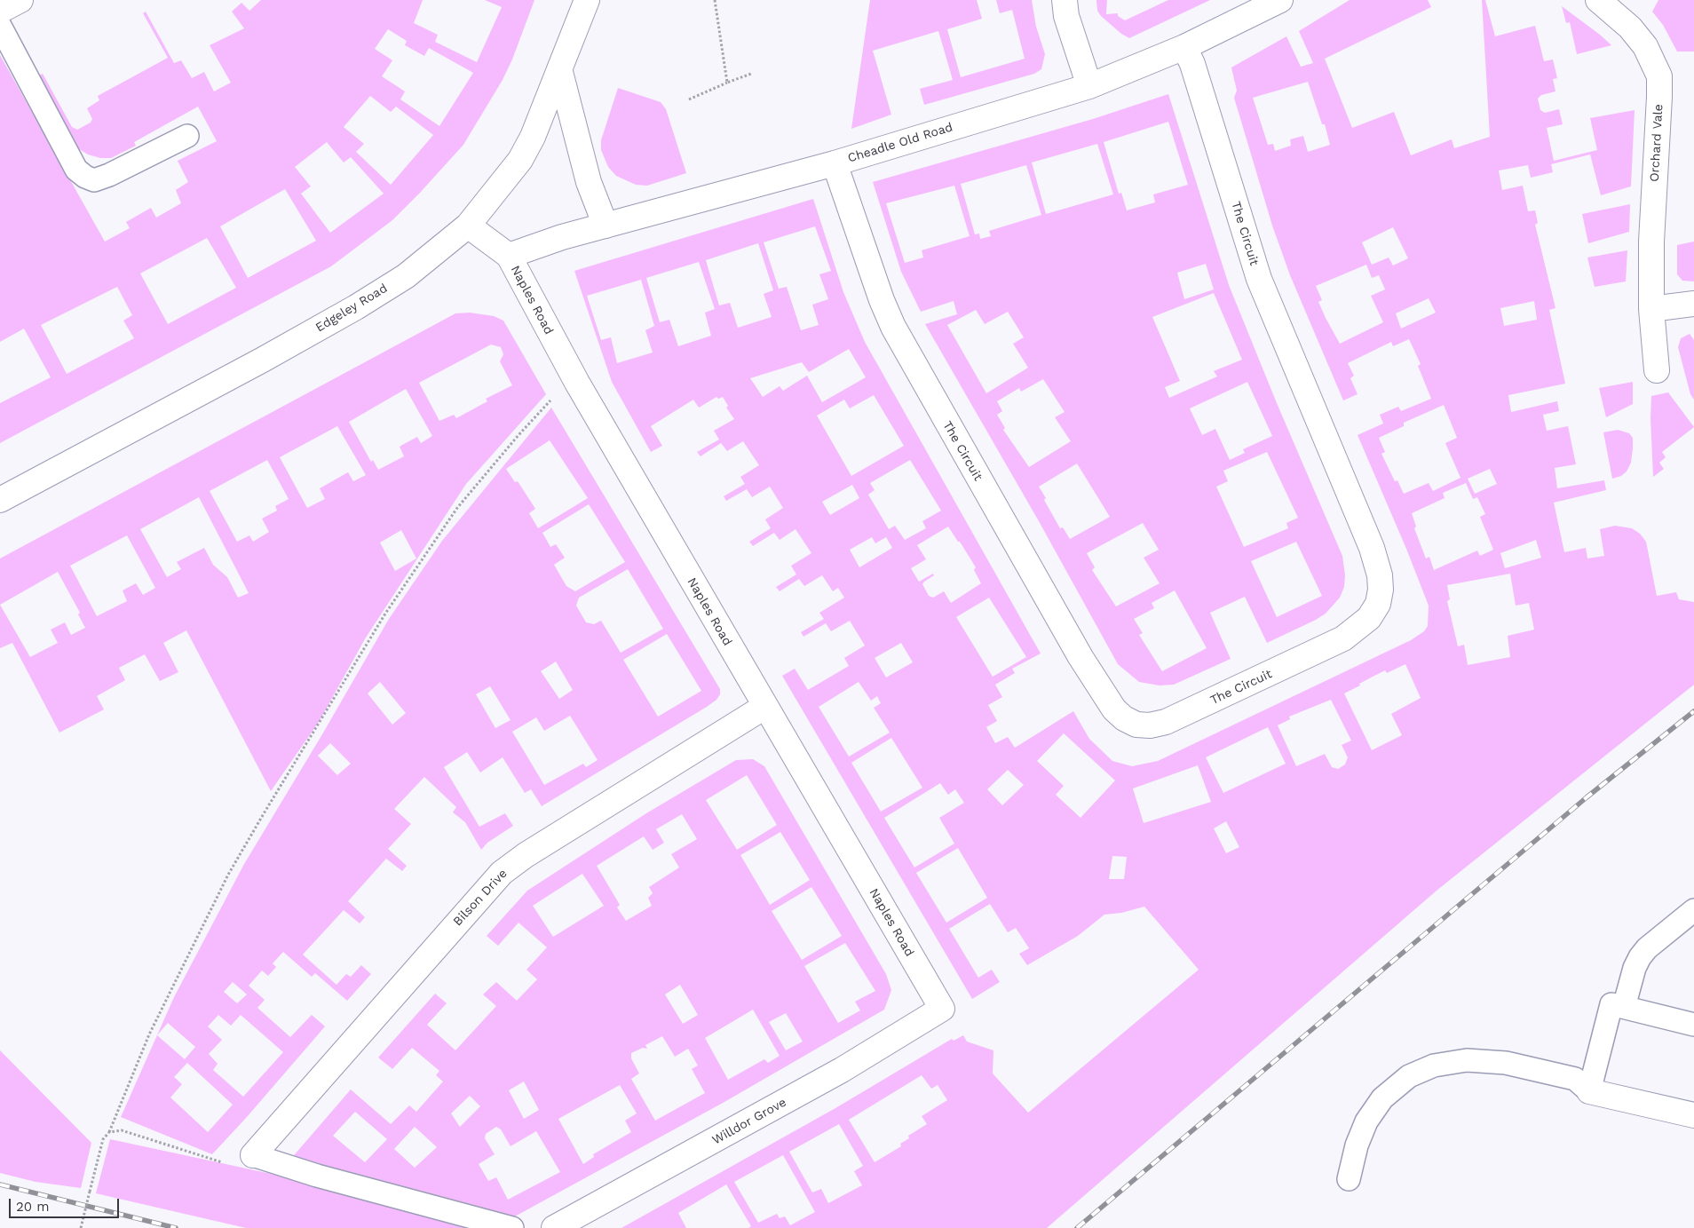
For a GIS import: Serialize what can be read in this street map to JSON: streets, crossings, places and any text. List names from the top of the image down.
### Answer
{
  "streets": {
    "street": [
      "Cheadle Old Road",
      "Orchard Vale",
      "The Circuit",
      "Naples Road",
      "Edgeley Road",
      "Bilson Drive",
      "Willdor Grove"
    ]
  },
  "crossings": [
    ["Cheadle Old Road", "The Circuit"],
    ["Cheadle Old Road", "Naples Road"],
    ["Naples Road", "Edgeley Road"],
    ["Naples Road", "Bilson Drive"],
    ["Naples Road", "Willdor Grove"]
  ],
  "scale_bar": "20 m"
}
